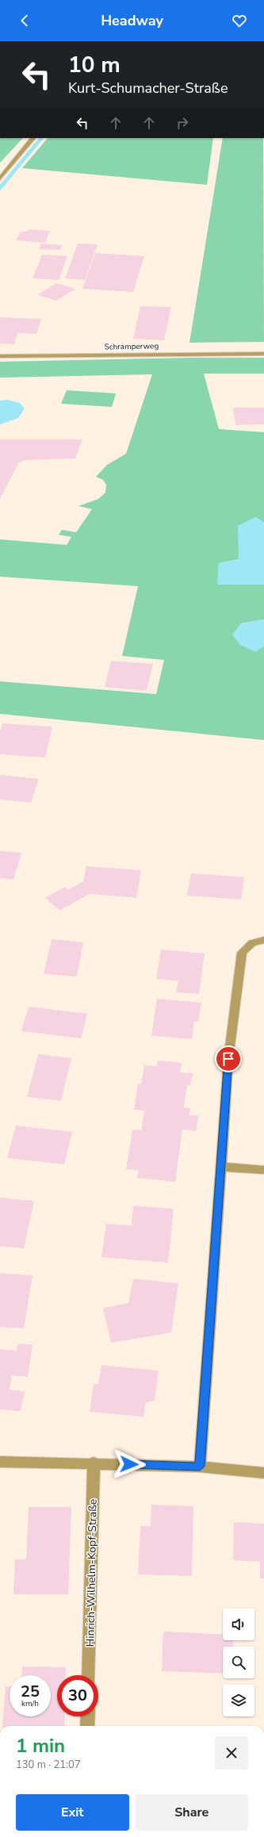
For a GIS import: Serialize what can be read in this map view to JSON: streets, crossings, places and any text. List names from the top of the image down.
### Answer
{
  "streets": {
    "street": ["Schramperweg", "Hinrich-Wilhelm-Kopf-Straße"]
  },
  "page": {
    "header": "Headway",
    "turn": ["10 m", "Kurt-Schumacher-Straße"],
    "speed": "25 km/h",
    "limit": "30",
    "heading": ["1 min", "130 m · 21:07"],
    "buttons": ["Exit", "Share"]
  }
}
